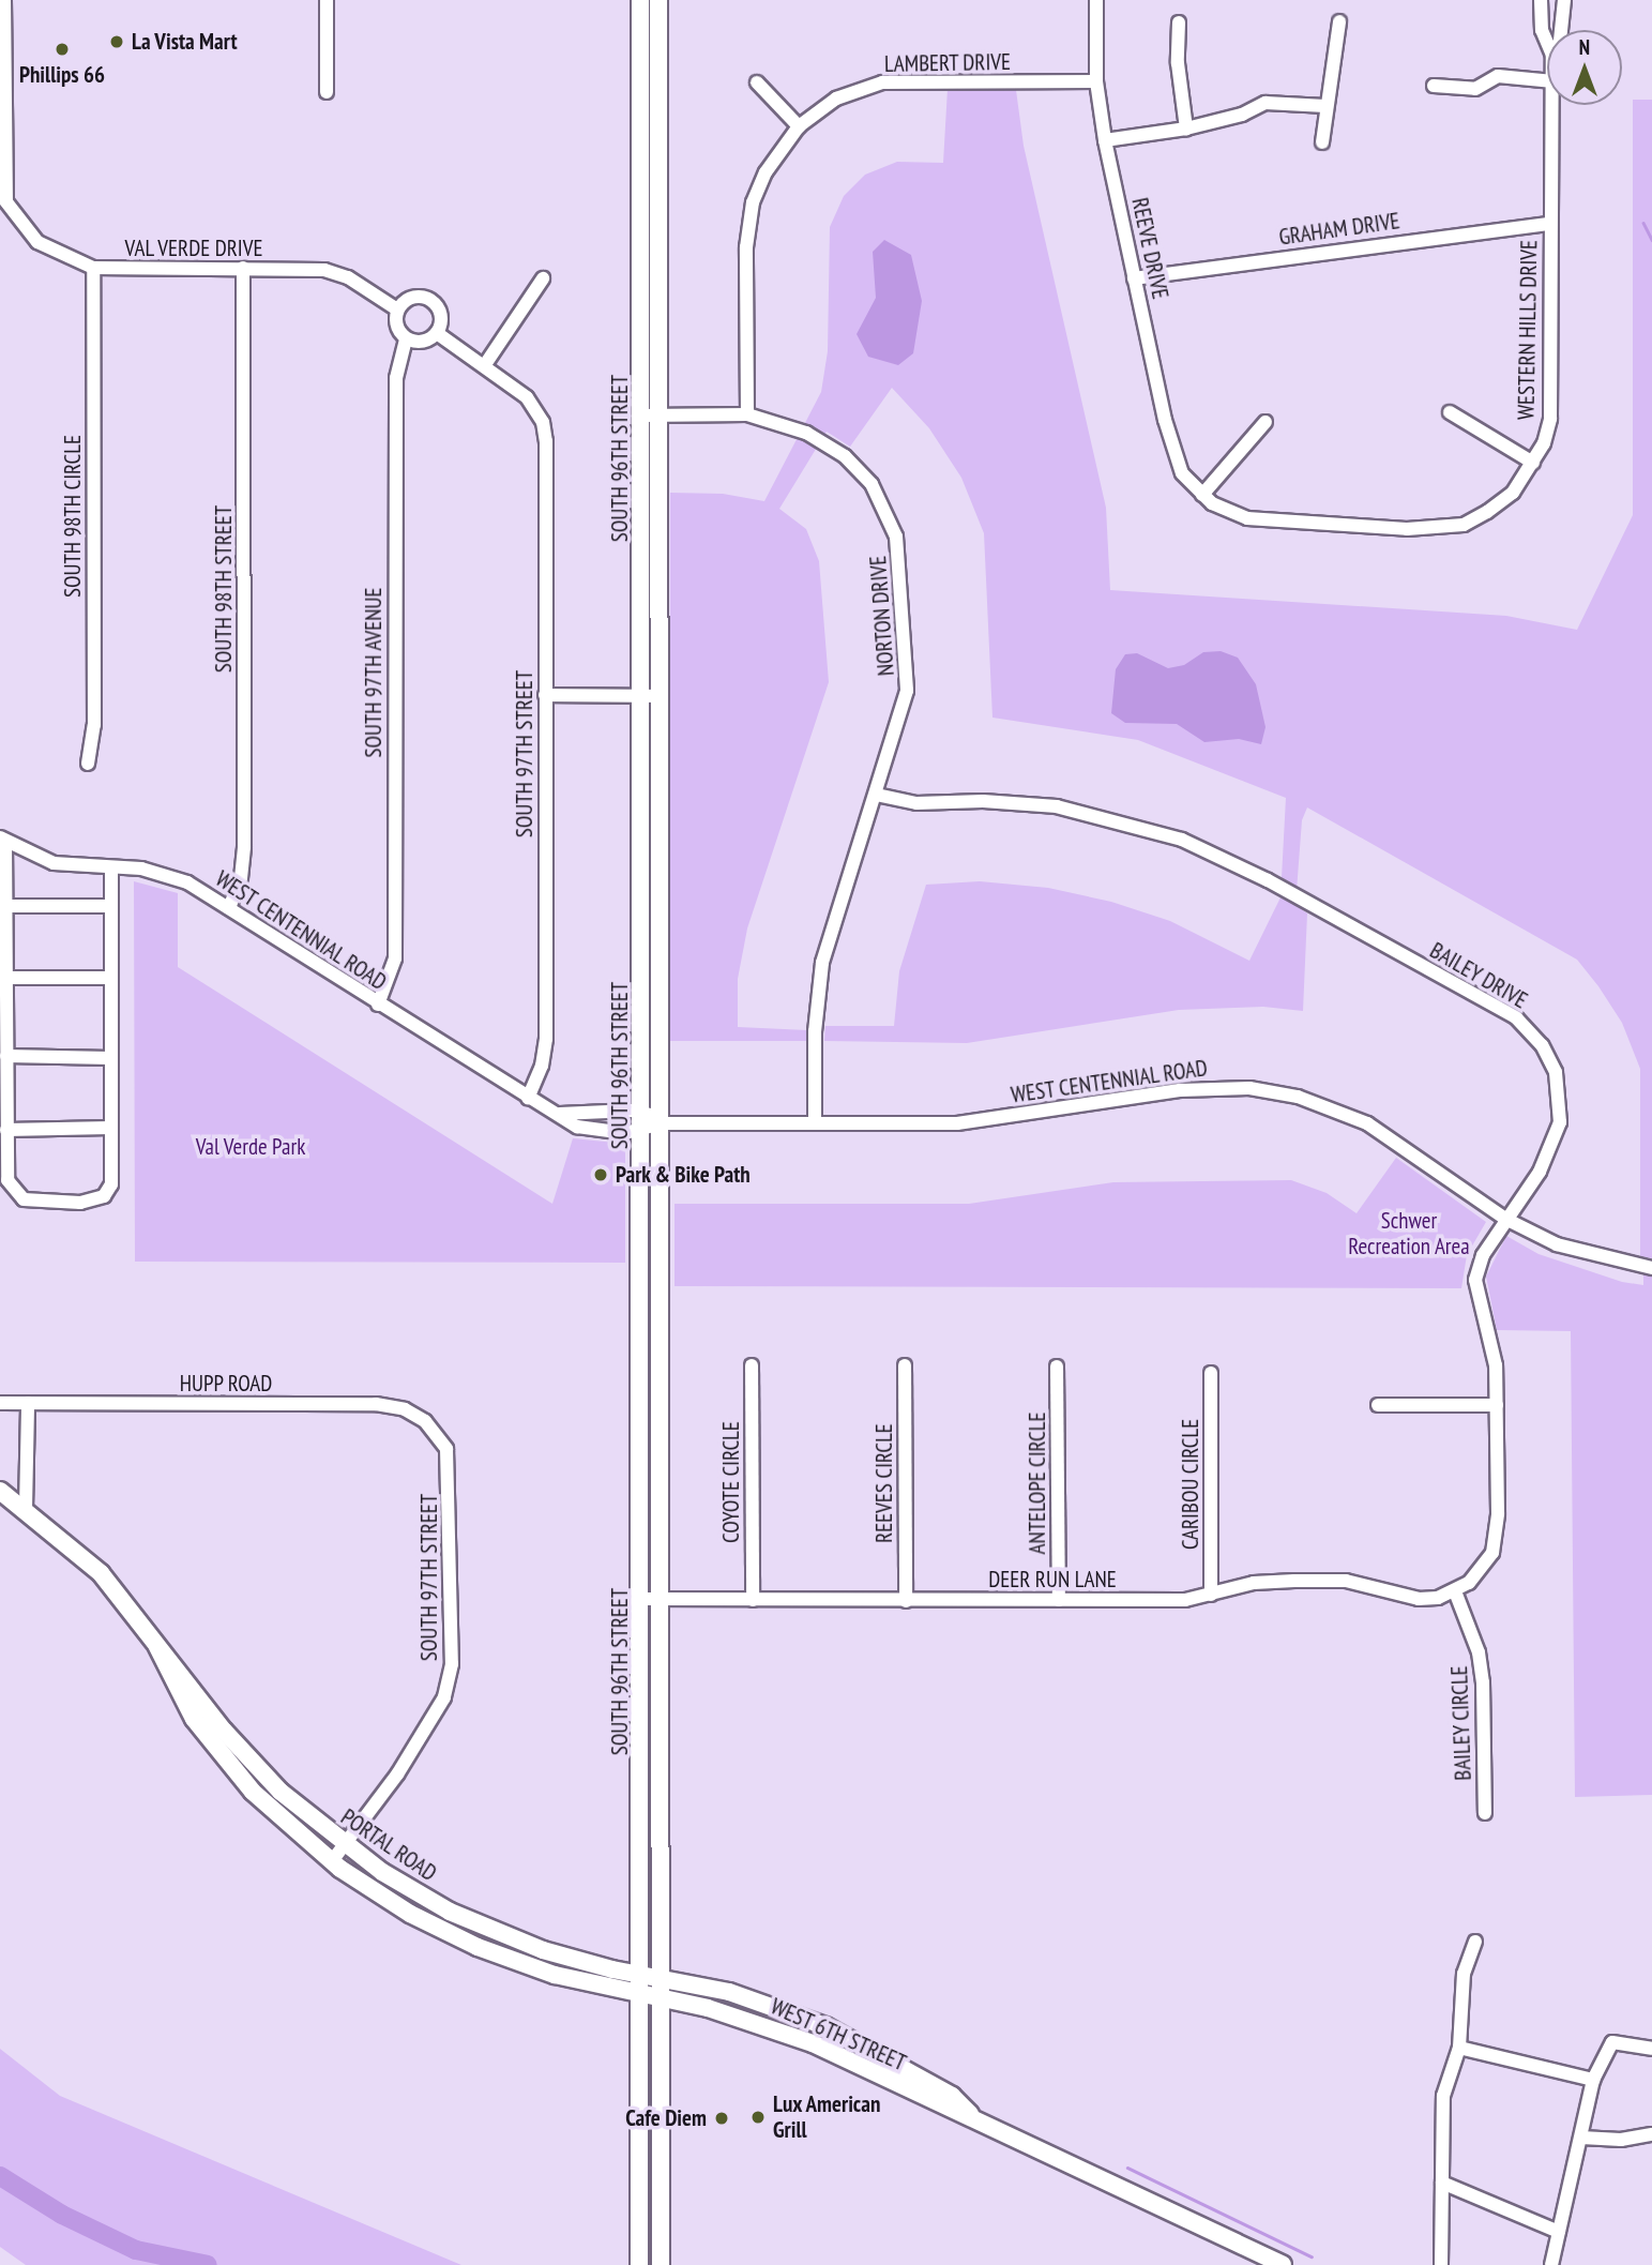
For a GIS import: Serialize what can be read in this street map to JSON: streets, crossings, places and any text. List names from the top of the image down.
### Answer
{
  "streets": {
    "main road": ["SOUTH 96TH STREET", "PORTAL ROAD", "WEST 6TH STREET"],
    "street": [
      "LAMBERT DRIVE",
      "GRAHAM DRIVE",
      "VAL VERDE DRIVE",
      "REEVE DRIVE",
      "WESTERN HILLS DRIVE",
      "SOUTH 98TH CIRCLE",
      "SOUTH 98TH STREET",
      "NORTON DRIVE",
      "SOUTH 97TH AVENUE",
      "SOUTH 97TH STREET",
      "WEST CENTENNIAL ROAD",
      "BAILEY DRIVE",
      "HUPP ROAD",
      "COYOTE CIRCLE",
      "REEVES CIRCLE",
      "ANTELOPE CIRCLE",
      "CARIBOU CIRCLE",
      "DEER RUN LANE",
      "BAILEY CIRCLE"
    ]
  },
  "crossings": [
    ["LAMBERT DRIVE", "REEVE DRIVE"],
    ["LAMBERT DRIVE", "NORTON DRIVE"],
    ["GRAHAM DRIVE", "REEVE DRIVE"],
    ["GRAHAM DRIVE", "WESTERN HILLS DRIVE"],
    ["VAL VERDE DRIVE", "SOUTH 98TH CIRCLE"],
    ["VAL VERDE DRIVE", "SOUTH 98TH STREET"],
    ["VAL VERDE DRIVE", "SOUTH 97TH AVENUE"],
    ["REEVE DRIVE", "WESTERN HILLS DRIVE"],
    ["SOUTH 96TH STREET", "NORTON DRIVE"],
    ["SOUTH 96TH STREET", "WEST CENTENNIAL ROAD"],
    ["SOUTH 96TH STREET", "DEER RUN LANE"],
    ["SOUTH 96TH STREET", "PORTAL ROAD"],
    ["SOUTH 96TH STREET", "WEST 6TH STREET"],
    ["SOUTH 98TH STREET", "WEST CENTENNIAL ROAD"],
    ["NORTON DRIVE", "WEST CENTENNIAL ROAD"],
    ["NORTON DRIVE", "BAILEY DRIVE"],
    ["SOUTH 97TH AVENUE", "WEST CENTENNIAL ROAD"],
    ["SOUTH 97TH STREET", "WEST CENTENNIAL ROAD"],
    ["SOUTH 97TH STREET", "HUPP ROAD"],
    ["SOUTH 97TH STREET", "PORTAL ROAD"],
    ["WEST CENTENNIAL ROAD", "BAILEY DRIVE"],
    ["BAILEY DRIVE", "DEER RUN LANE"],
    ["BAILEY DRIVE", "BAILEY CIRCLE"],
    ["COYOTE CIRCLE", "DEER RUN LANE"],
    ["REEVES CIRCLE", "DEER RUN LANE"],
    ["ANTELOPE CIRCLE", "DEER RUN LANE"],
    ["CARIBOU CIRCLE", "DEER RUN LANE"],
    ["DEER RUN LANE", "BAILEY CIRCLE"],
    ["PORTAL ROAD", "WEST 6TH STREET"]
  ],
  "parks": ["Val Verde Park", "Schwer Recreation Area"],
  "places": [
    "La Vista Mart",
    "Phillips 66",
    "Park & Bike Path",
    "Lux American Grill",
    "Cafe Diem"
  ],
  "north": "top"
}
